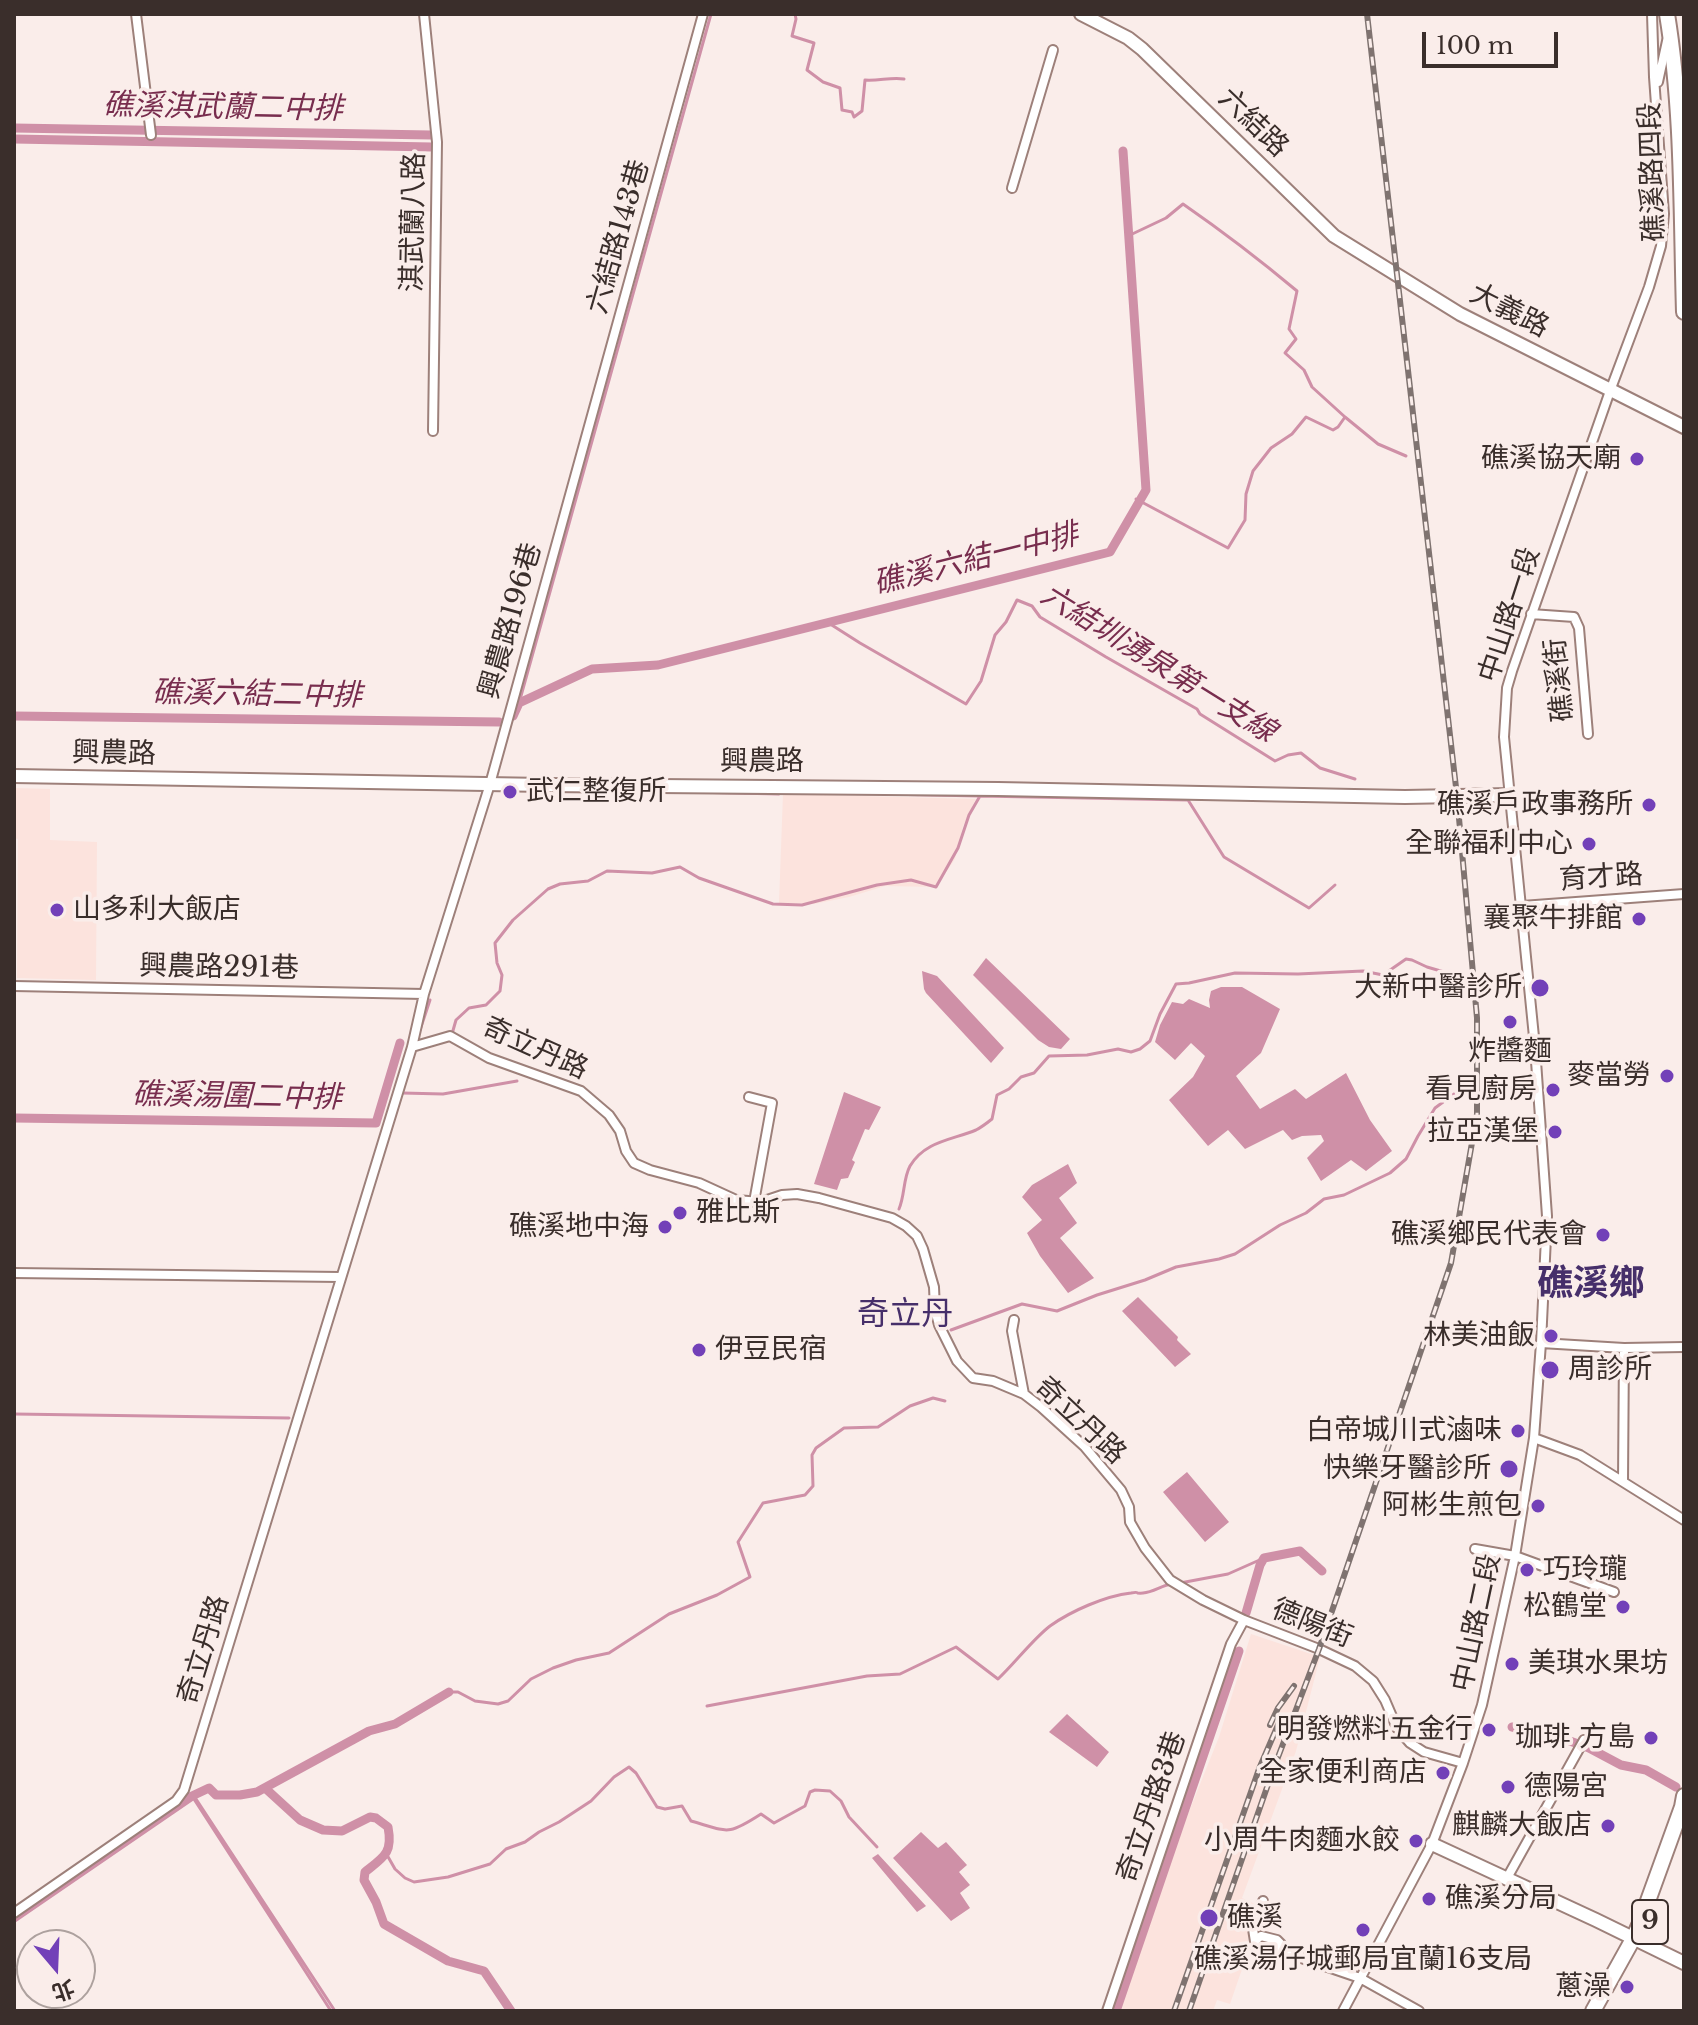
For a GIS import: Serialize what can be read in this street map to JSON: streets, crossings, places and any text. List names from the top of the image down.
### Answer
{
  "streets": {
    "main road": ["礁溪路四段", "9"],
    "street": [
      "六結路",
      "淇武蘭八路",
      "六結路143巷",
      "大義路",
      "中山路一段",
      "興農路196巷",
      "礁溪街",
      "興農路",
      "育才路",
      "興農路291巷",
      "奇立丹路",
      "中山路二段",
      "德陽街",
      "奇立丹路3巷"
    ]
  },
  "crossings": [
    ["六結路", "大義路"],
    ["礁溪路四段", "中山路一段"],
    ["六結路143巷", "興農路196巷"],
    ["大義路", "中山路一段"],
    ["中山路一段", "礁溪街"],
    ["中山路一段", "興農路"],
    ["中山路一段", "育才路"],
    ["中山路一段", "中山路二段"],
    ["興農路196巷", "興農路"],
    ["興農路196巷", "奇立丹路"],
    ["興農路", "奇立丹路"],
    ["興農路291巷", "奇立丹路"],
    ["奇立丹路", "德陽街"],
    ["奇立丹路", "奇立丹路3巷"],
    ["中山路二段", "德陽街"],
    ["德陽街", "奇立丹路3巷"]
  ],
  "districts": ["礁溪鄉", "奇立丹"],
  "water": [
    "礁溪淇武蘭二中排",
    "礁溪六結一中排",
    "六結圳湧泉第一支線",
    "礁溪六結二中排",
    "礁溪湯圍二中排"
  ],
  "places": [
    "礁溪協天廟",
    "武仁整復所",
    "礁溪戶政事務所",
    "全聯福利中心",
    "山多利大飯店",
    "襄聚牛排館",
    "大新中醫診所",
    "炸醬麵",
    "麥當勞",
    "看見廚房",
    "拉亞漢堡",
    "雅比斯",
    "礁溪地中海",
    "礁溪鄉民代表會",
    "林美油飯",
    "伊豆民宿",
    "周診所",
    "白帝城川式滷味",
    "快樂牙醫診所",
    "阿彬生煎包",
    "巧玲瓏",
    "松鶴堂",
    "美琪水果坊",
    "明發燃料五金行",
    "珈琲 方島",
    "全家便利商店",
    "德陽宮",
    "麒麟大飯店",
    "小周牛肉麵水餃",
    "礁溪分局",
    "礁溪",
    "礁溪湯仔城郵局宜蘭16支局",
    "蔥澡"
  ],
  "scale_bar": "100 m",
  "north": "bottom"
}
